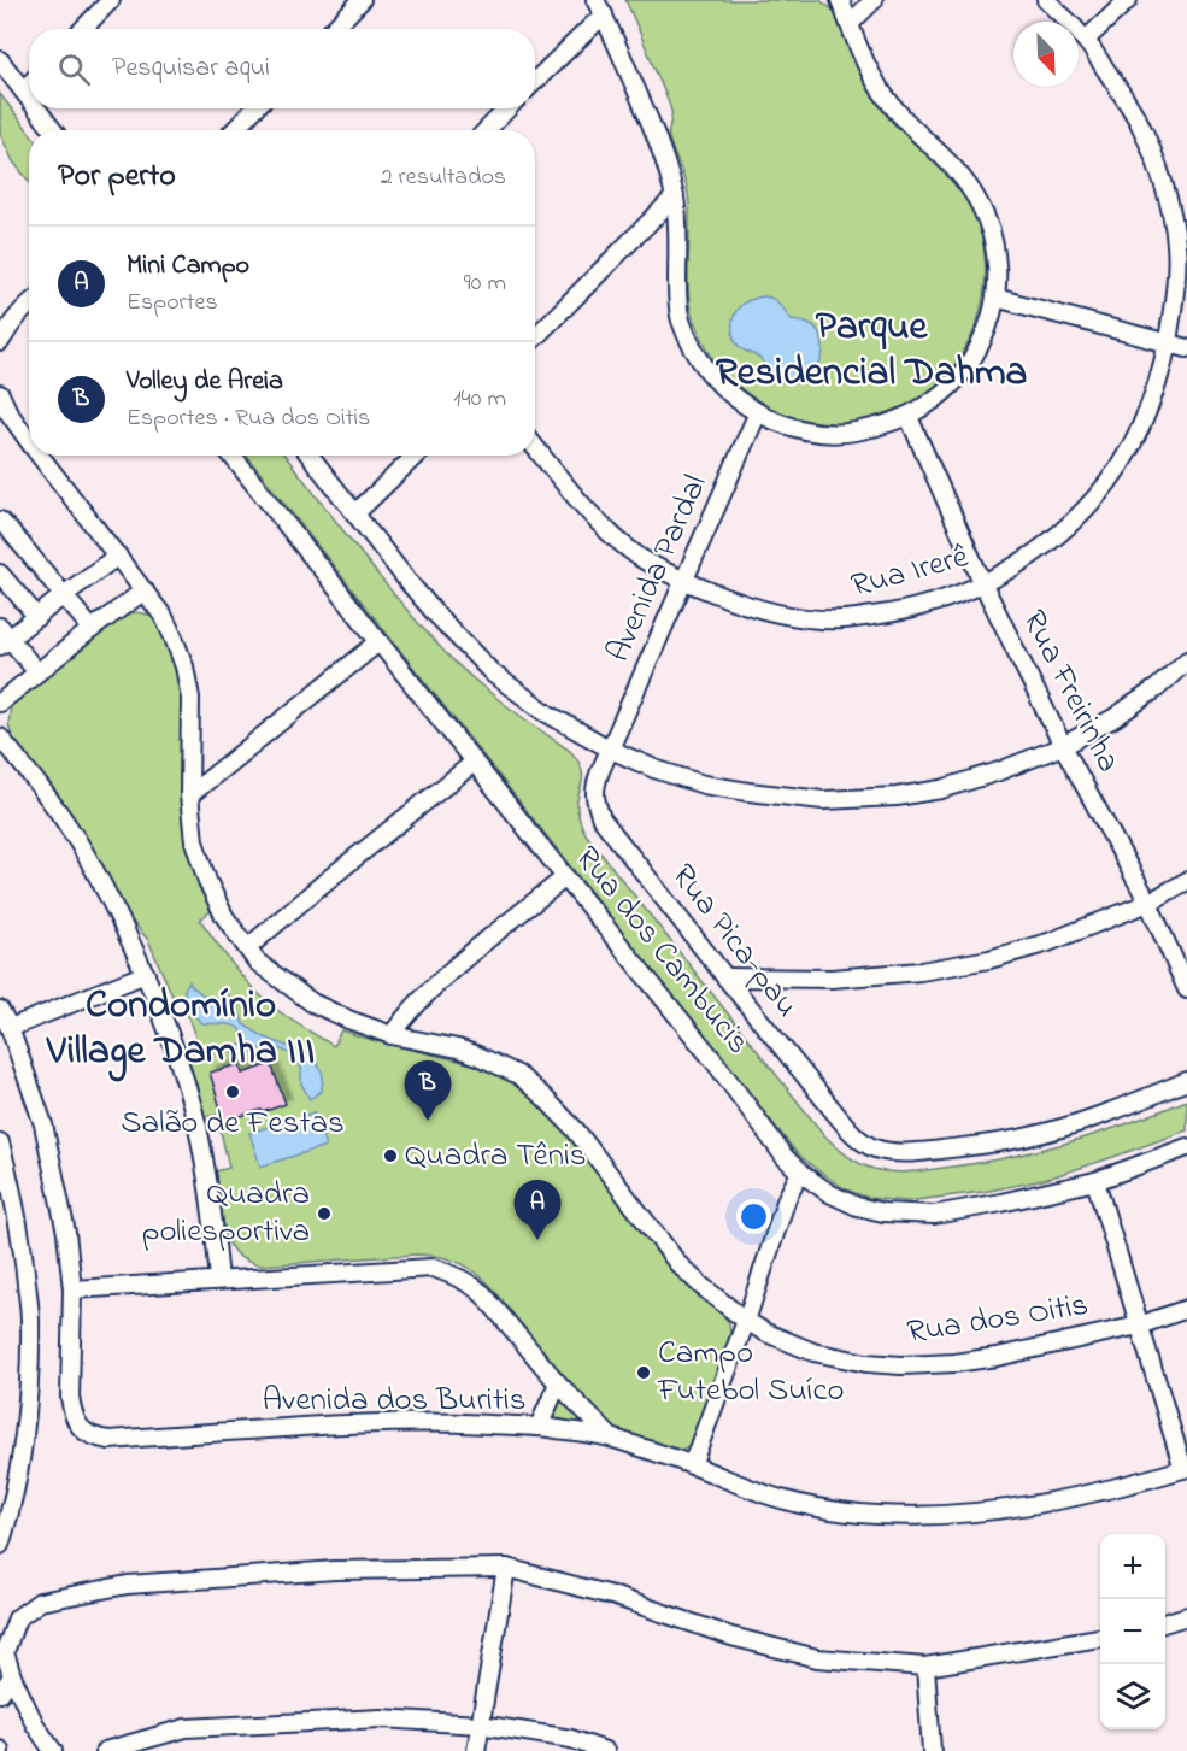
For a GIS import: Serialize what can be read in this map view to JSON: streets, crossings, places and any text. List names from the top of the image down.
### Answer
{
  "streets": {
    "street": [
      "Avenida Pardal",
      "Rua Irerê",
      "Rua Freirinha",
      "Rua Pica-pau",
      "Rua dos Cambucis",
      "Rua dos Oitis",
      "Avenida dos Buritis"
    ]
  },
  "crossings": [
    ["Avenida Pardal", "Rua Irerê"],
    ["Avenida Pardal", "Rua Pica-pau"],
    ["Rua Irerê", "Rua Freirinha"]
  ],
  "districts": ["Parque Residencial Dahma", "Condomínio Village Damha III"],
  "places": [
    "Salão de Festas",
    "Quadra Tênis",
    "Quadra poliesportiva",
    "Campo Futebol Suíco"
  ],
  "north": "bottom right",
  "page": {
    "search": "Pesquisar aqui",
    "heading": ["Por perto", "2 resultados"],
    "list": [
      {
        "mark": "A",
        "name": "Mini Campo",
        "note": "Esportes",
        "value": "90 m"
      },
      {
        "mark": "B",
        "name": "Volley de Areia",
        "note": "Esportes · Rua dos Oitis",
        "value": "140 m"
      }
    ],
    "pins": ["B", "A"],
    "map_buttons": ["+", "−"]
  }
}
